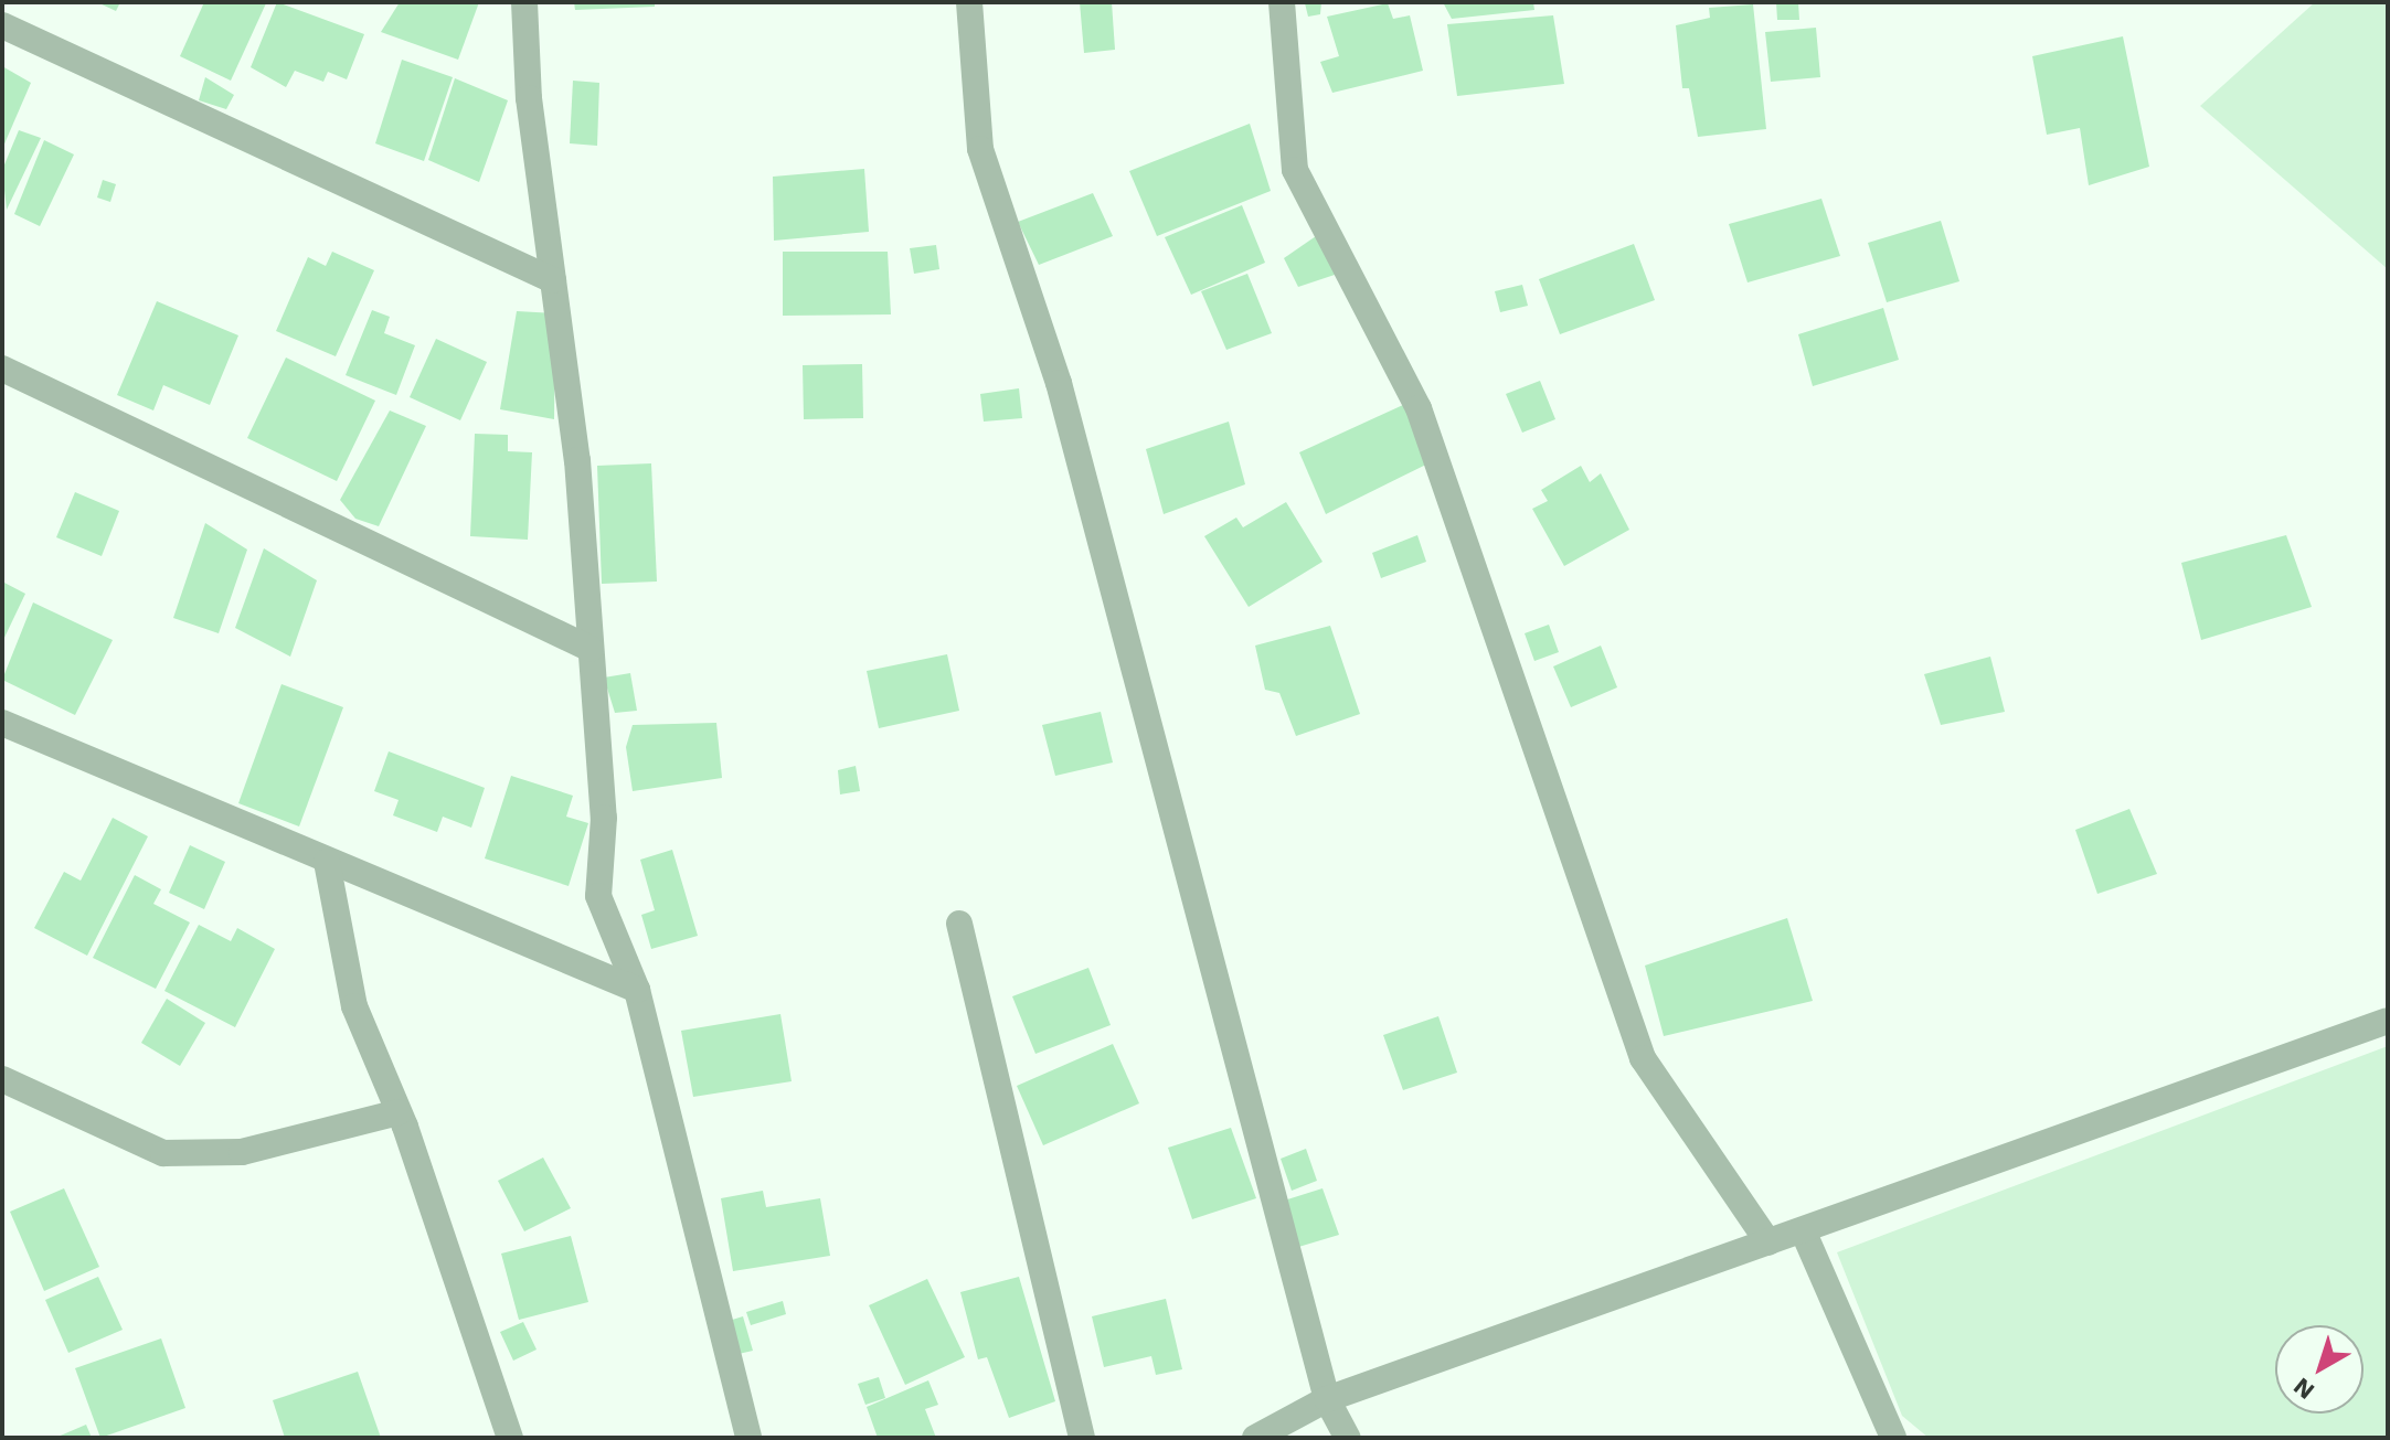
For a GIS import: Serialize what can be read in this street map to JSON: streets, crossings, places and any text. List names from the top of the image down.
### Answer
{
  "north": "bottom left"
}
